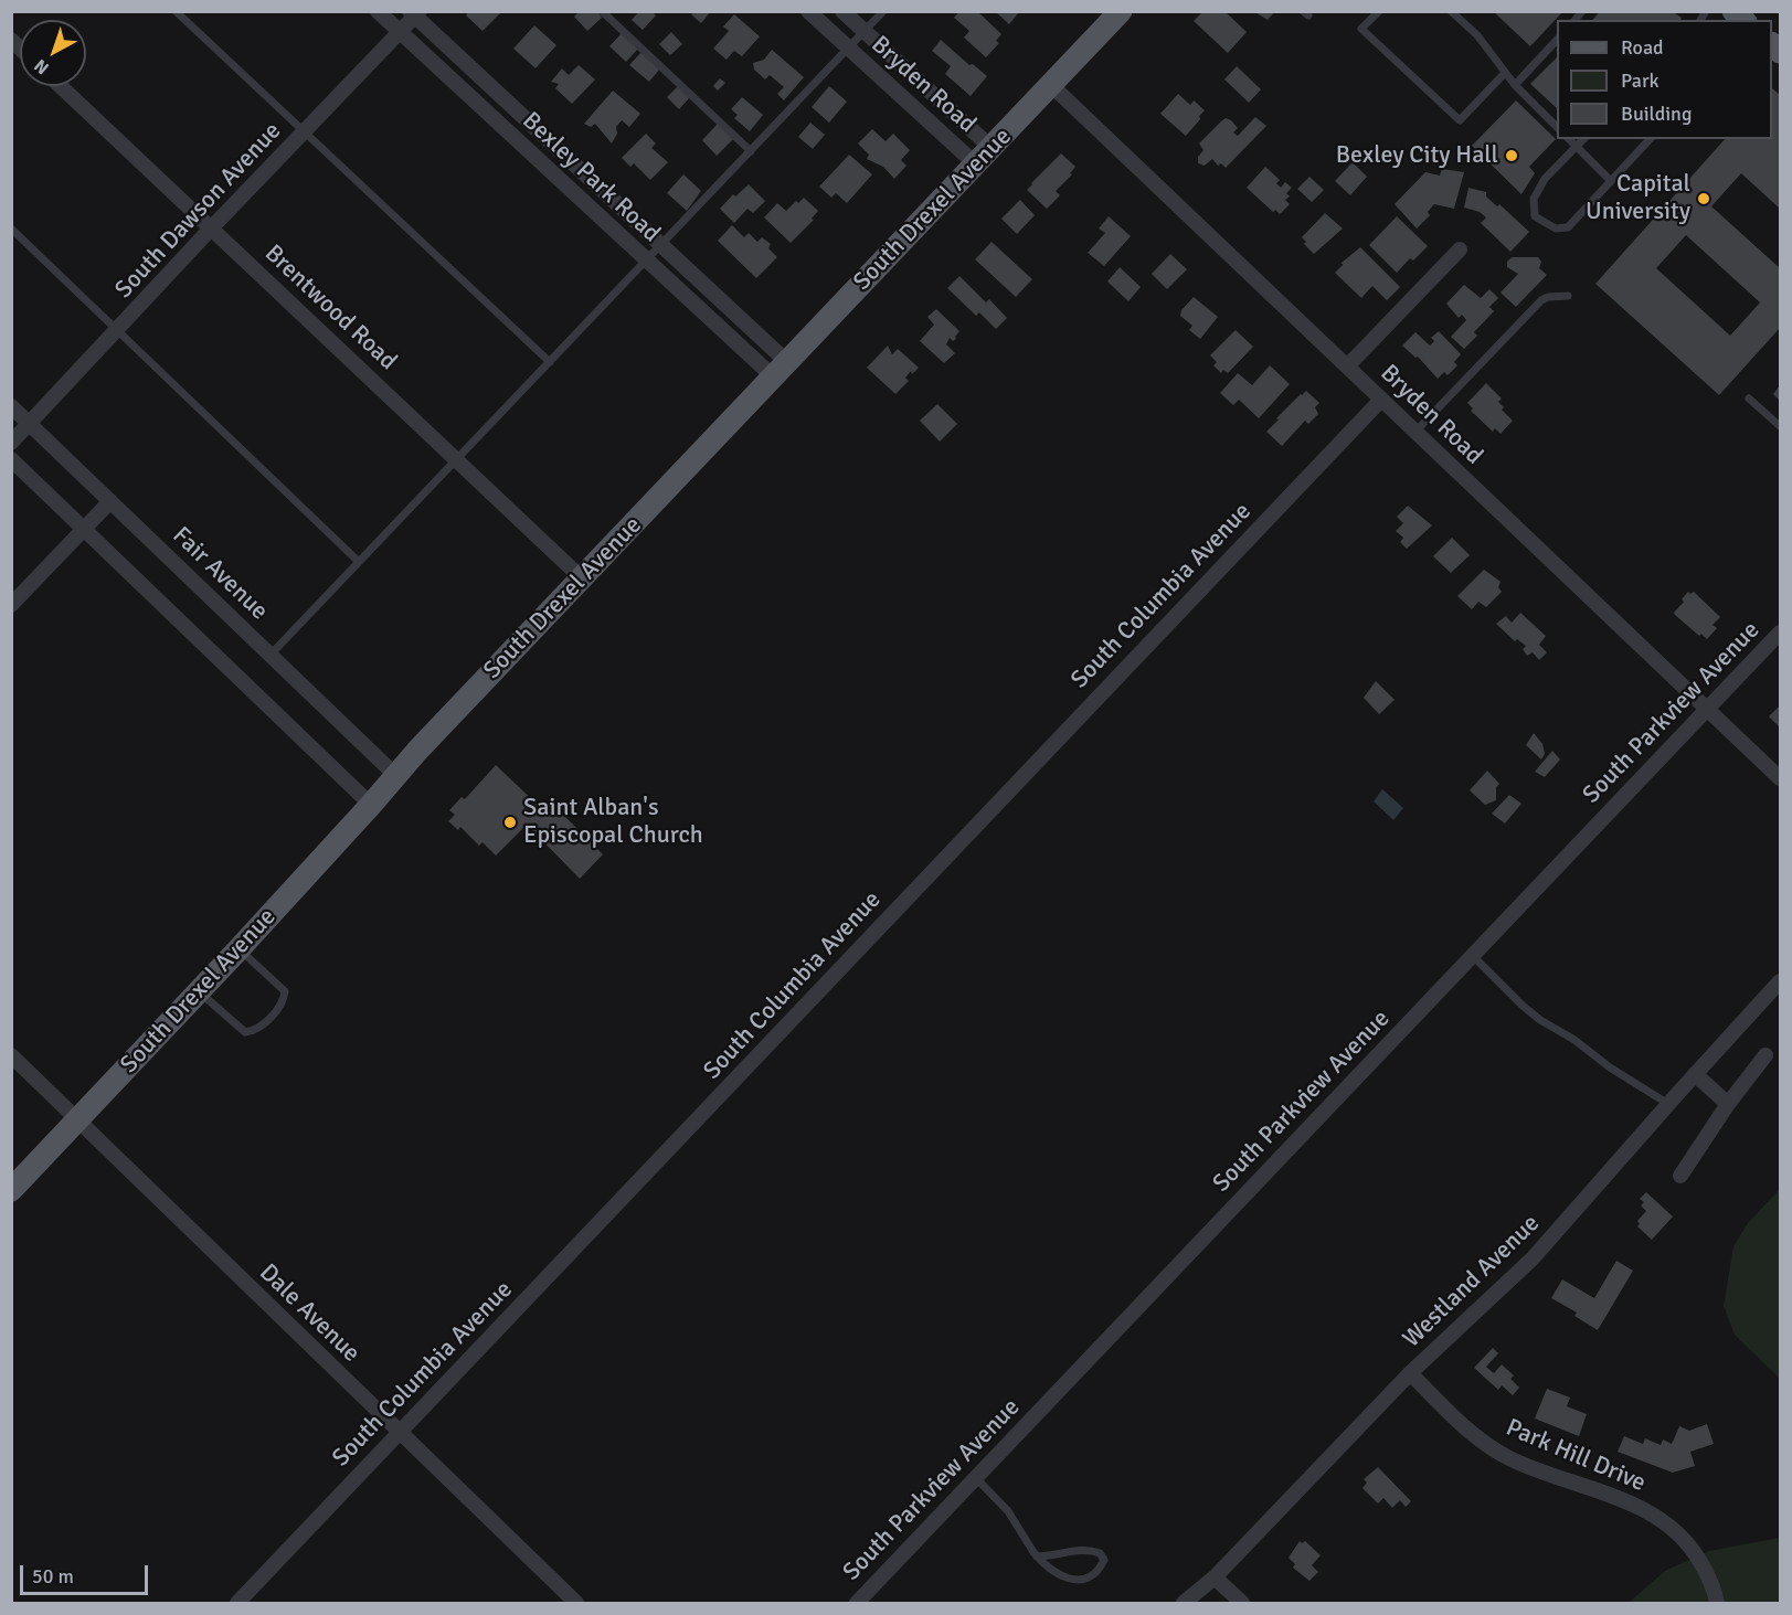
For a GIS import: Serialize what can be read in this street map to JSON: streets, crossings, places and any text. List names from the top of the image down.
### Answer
{
  "streets": {
    "main road": ["South Drexel Avenue"],
    "street": [
      "Bryden Road",
      "Bexley Park Road",
      "South Dawson Avenue",
      "Brentwood Road",
      "Fair Avenue",
      "South Columbia Avenue",
      "South Parkview Avenue",
      "Westland Avenue",
      "Dale Avenue",
      "Park Hill Drive"
    ]
  },
  "crossings": [
    ["Bryden Road", "South Drexel Avenue"],
    ["Bryden Road", "South Columbia Avenue"],
    ["Bryden Road", "South Parkview Avenue"],
    ["Bexley Park Road", "South Drexel Avenue"],
    ["Bexley Park Road", "South Dawson Avenue"],
    ["South Drexel Avenue", "Brentwood Road"],
    ["South Drexel Avenue", "Fair Avenue"],
    ["South Drexel Avenue", "Dale Avenue"],
    ["South Dawson Avenue", "Brentwood Road"],
    ["South Dawson Avenue", "Fair Avenue"],
    ["South Columbia Avenue", "Dale Avenue"],
    ["Westland Avenue", "Park Hill Drive"]
  ],
  "places": ["Bexley City Hall", "Capital University", "Saint Alban's Episcopal Church"],
  "legend": ["Road", "Park", "Building"],
  "scale_bar": "50 m",
  "north": "bottom left"
}
